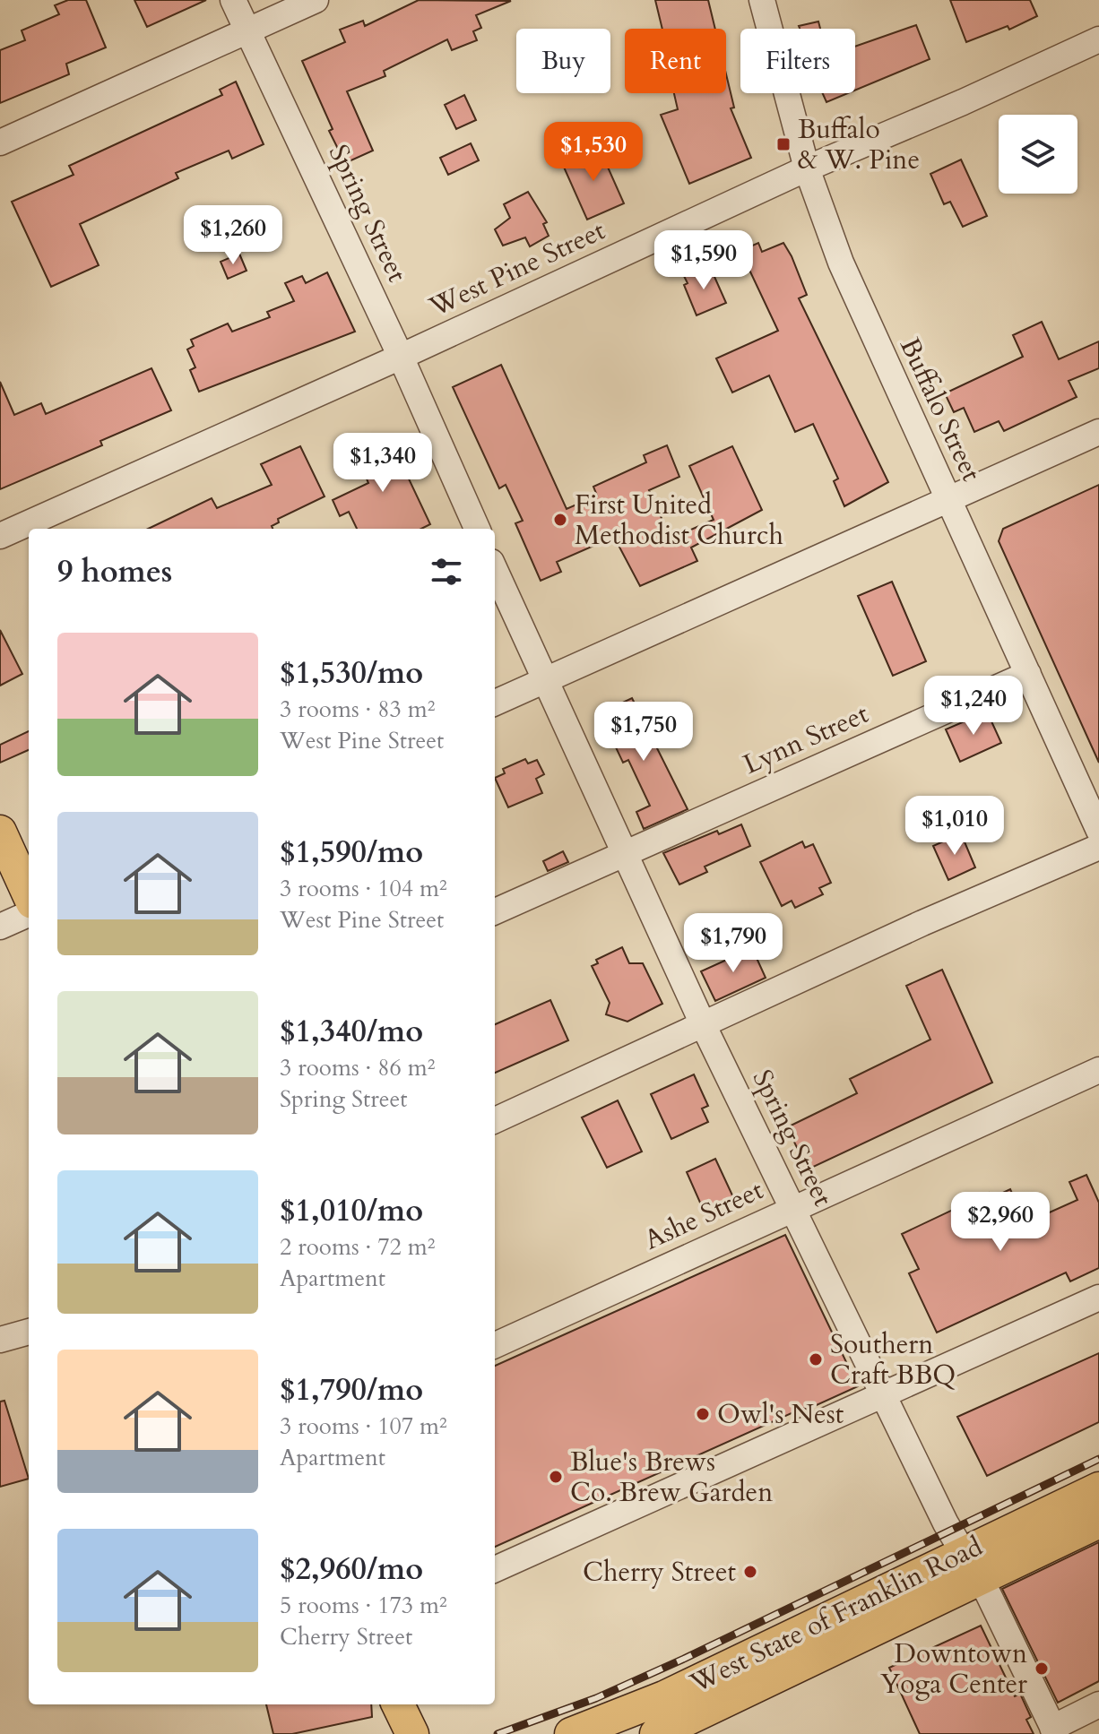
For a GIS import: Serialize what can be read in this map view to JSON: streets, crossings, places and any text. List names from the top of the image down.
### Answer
{
  "streets": {
    "main road": ["West State of Franklin Road"],
    "street": [
      "Spring Street",
      "West Pine Street",
      "Buffalo Street",
      "Lynn Street",
      "Ashe Street"
    ]
  },
  "crossings": [
    ["Spring Street", "West Pine Street"],
    ["Spring Street", "Lynn Street"],
    ["Spring Street", "Ashe Street"],
    ["Spring Street", "West State of Franklin Road"],
    ["West Pine Street", "Buffalo Street"],
    ["Buffalo Street", "Lynn Street"]
  ],
  "places": {
    "transit": ["Buffalo & W. Pine"],
    "other": [
      "First United Methodist Church",
      "Southern Craft BBQ",
      "Owl's Nest",
      "Blue's Brews Co. Brew Garden",
      "Cherry Street",
      "Downtown Yoga Center"
    ]
  },
  "page": {
    "chip": ["Buy", "Rent", "Filters"],
    "price": [
      "$1,530",
      "$1,260",
      "$1,590",
      "$1,340",
      "$1,240",
      "$1,750",
      "$1,010",
      "$1,790",
      "$2,960"
    ],
    "heading": "9 homes",
    "list": [
      {
        "name": "$1,530/mo",
        "note": "3 rooms · 83 m² · West Pine Street"
      },
      {
        "name": "$1,590/mo",
        "note": "3 rooms · 104 m² · West Pine Street"
      },
      {
        "name": "$1,340/mo",
        "note": "3 rooms · 86 m² · Spring Street"
      },
      {
        "name": "$1,010/mo",
        "note": "2 rooms · 72 m² · Apartment"
      },
      {
        "name": "$1,790/mo",
        "note": "3 rooms · 107 m² · Apartment"
      },
      {
        "name": "$2,960/mo",
        "note": "5 rooms · 173 m² · Cherry Street"
      }
    ]
  }
}
